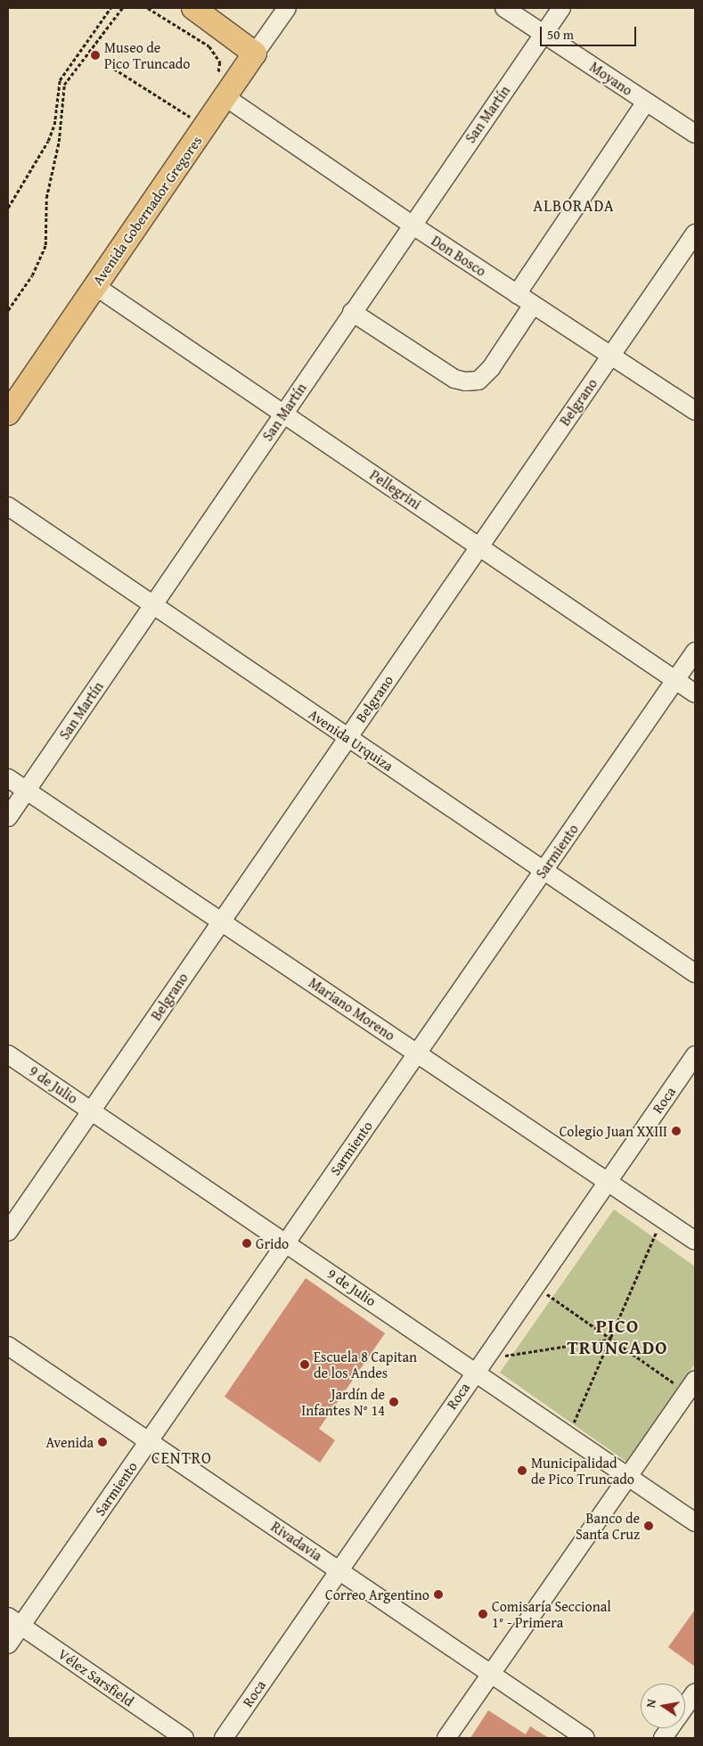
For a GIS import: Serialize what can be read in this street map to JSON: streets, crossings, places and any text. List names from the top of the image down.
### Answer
{
  "streets": {
    "main road": ["Avenida Gobernador Gregores"],
    "street": [
      "Moyano",
      "San Martín",
      "Don Bosco",
      "Belgrano",
      "Pellegrini",
      "Avenida Urquiza",
      "Sarmiento",
      "Mariano Moreno",
      "9 de Julio",
      "Roca",
      "Rivadavia",
      "Vélez Sarsfield"
    ]
  },
  "crossings": [
    ["Moyano", "San Martín"],
    ["San Martín", "Don Bosco"],
    ["San Martín", "Pellegrini"],
    ["San Martín", "Avenida Urquiza"],
    ["San Martín", "Mariano Moreno"],
    ["Avenida Gobernador Gregores", "Don Bosco"],
    ["Avenida Gobernador Gregores", "Pellegrini"],
    ["Don Bosco", "Belgrano"],
    ["Belgrano", "Pellegrini"],
    ["Belgrano", "Avenida Urquiza"],
    ["Belgrano", "Mariano Moreno"],
    ["Belgrano", "9 de Julio"],
    ["Pellegrini", "Sarmiento"],
    ["Avenida Urquiza", "Sarmiento"],
    ["Sarmiento", "Mariano Moreno"],
    ["Sarmiento", "9 de Julio"],
    ["Sarmiento", "Rivadavia"],
    ["Sarmiento", "Vélez Sarsfield"],
    ["Mariano Moreno", "Roca"],
    ["9 de Julio", "Roca"],
    ["Roca", "Rivadavia"]
  ],
  "districts": ["ALBORADA", "PICO TRUNCADO", "CENTRO"],
  "places": [
    "Museo de Pico Truncado",
    "Colegio Juan XXIII",
    "Grido",
    "Escuela 8 Capitan de los Andes",
    "Jardín de Infantes N° 14",
    "Avenida",
    "Municipalidad de Pico Truncado",
    "Banco de Santa Cruz",
    "Correo Argentino",
    "Comisaría Seccional 1° - Primera"
  ],
  "scale_bar": "50 m",
  "north": "left"
}
